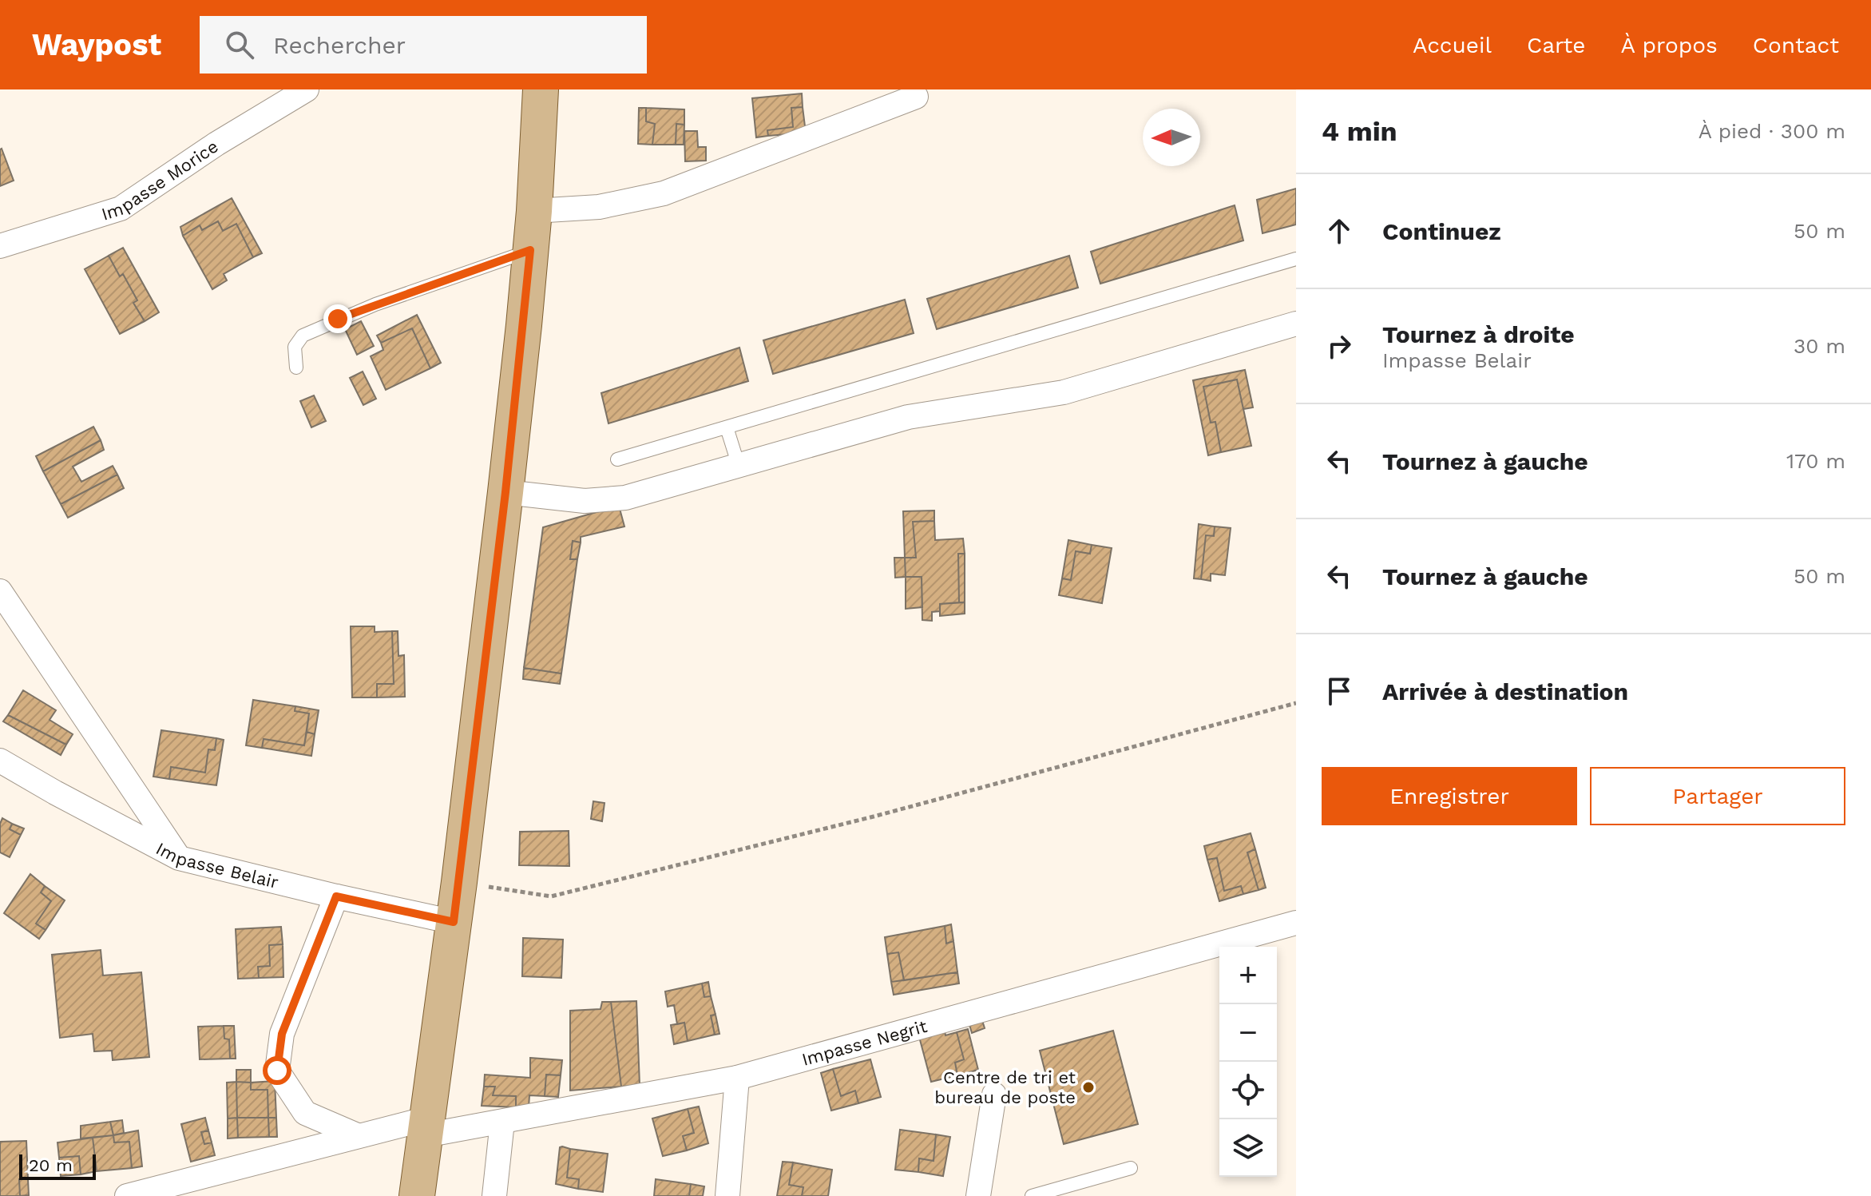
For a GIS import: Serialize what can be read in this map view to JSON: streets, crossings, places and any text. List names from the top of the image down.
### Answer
{
  "streets": {
    "street": ["Impasse Morice", "Impasse Belair", "Impasse Negrit"]
  },
  "places": ["Centre de tri et bureau de poste"],
  "scale_bar": "20 m",
  "north": "left",
  "page": {
    "header": "Waypost",
    "search": "Rechercher",
    "nav": [
      "Accueil",
      "Carte",
      "À propos",
      "Contact"
    ],
    "heading": ["4 min", "À pied · 300 m"],
    "list": [
      ["Continuez", "50 m"],
      ["Tournez à droite", "Impasse Belair", "30 m"],
      ["Tournez à gauche", "170 m"],
      ["Tournez à gauche", "50 m"],
      "Arrivée à destination"
    ],
    "buttons": ["Enregistrer", "Partager"],
    "map_buttons": ["+", "−"],
    "scale": "20 m"
  }
}
